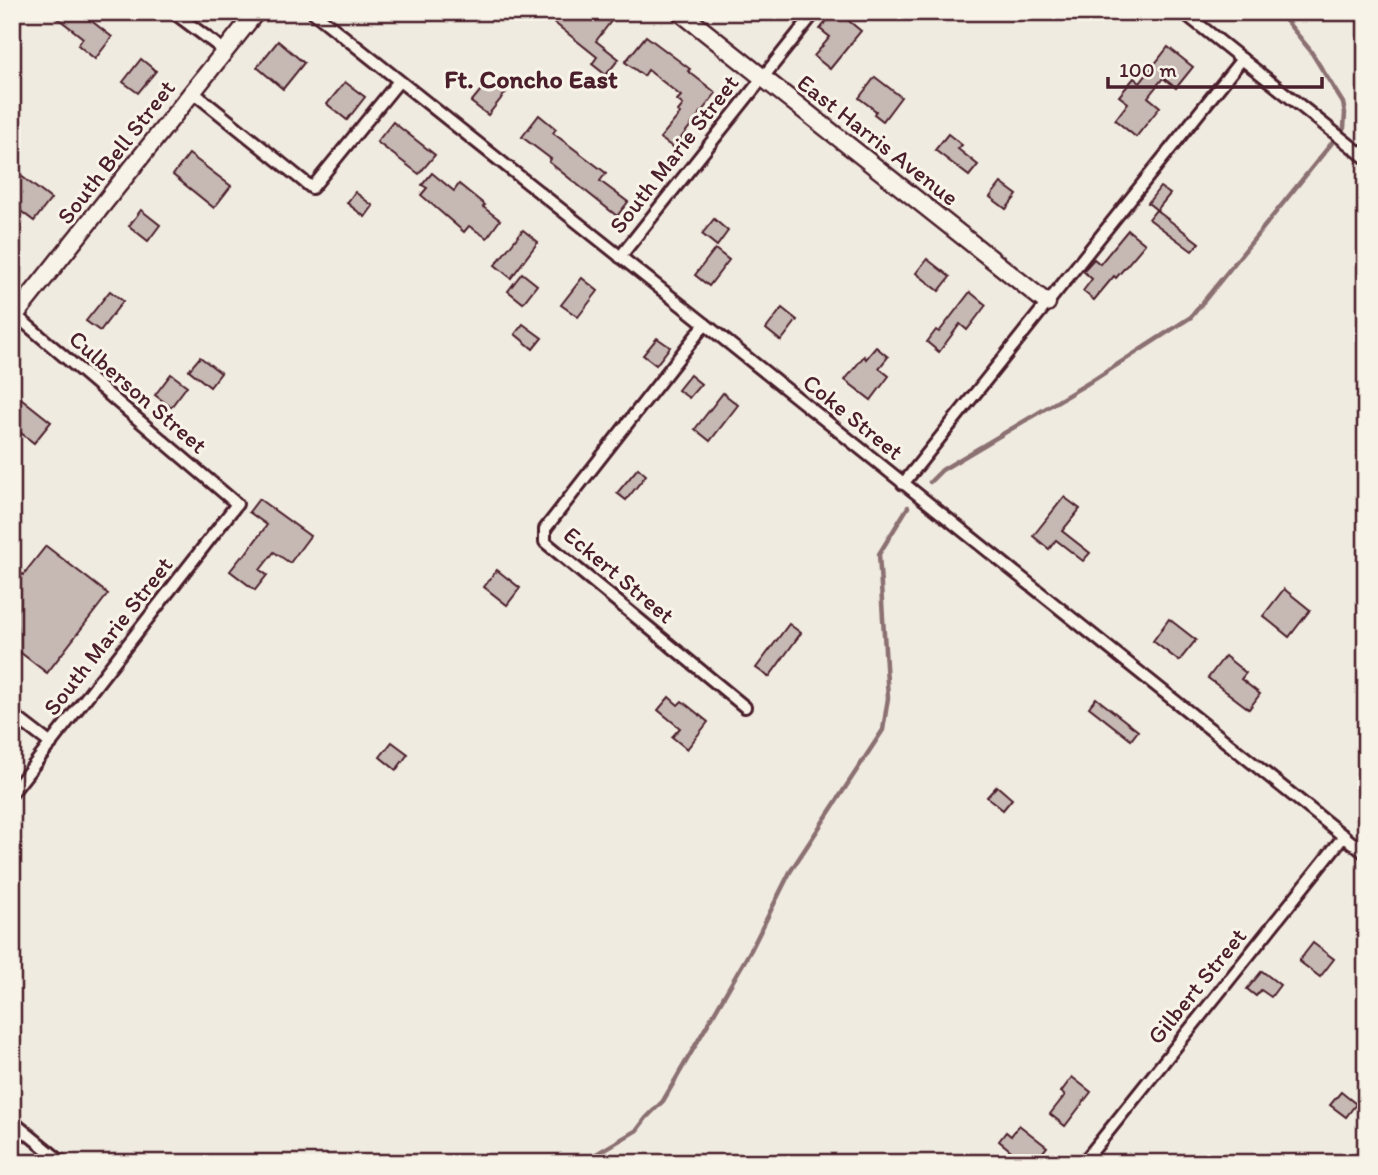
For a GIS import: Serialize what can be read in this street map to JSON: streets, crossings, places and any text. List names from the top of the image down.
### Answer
{
  "streets": {
    "street": [
      "East Harris Avenue",
      "South Bell Street",
      "South Marie Street",
      "Culberson Street",
      "Coke Street",
      "Eckert Street",
      "Gilbert Street"
    ]
  },
  "crossings": [
    ["East Harris Avenue", "South Marie Street"],
    ["South Bell Street", "Culberson Street"],
    ["South Marie Street", "Culberson Street"],
    ["South Marie Street", "Coke Street"],
    ["Coke Street", "Eckert Street"],
    ["Coke Street", "Gilbert Street"]
  ],
  "districts": ["Ft. Concho East"],
  "scale_bar": "100 m"
}
